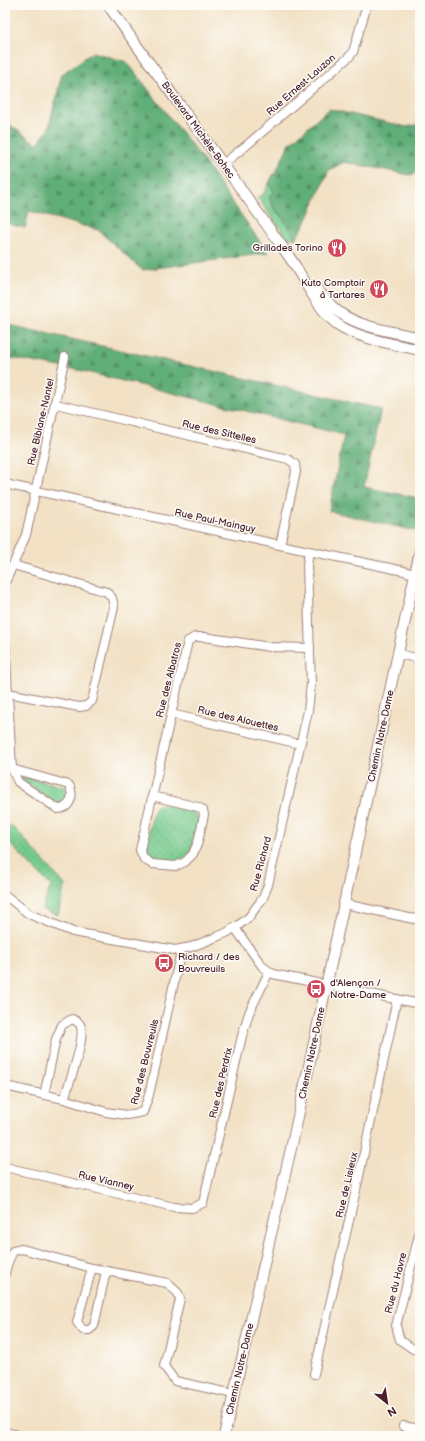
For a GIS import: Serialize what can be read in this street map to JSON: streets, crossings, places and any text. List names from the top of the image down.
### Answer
{
  "streets": {
    "street": [
      "Rue Ernest-Lauzon",
      "Boulevard Michèle-Bohec",
      "Rue Bibiane-Nantel",
      "Rue des Sittelles",
      "Rue Paul-Mainguy",
      "Rue des Albatros",
      "Rue des Alouettes",
      "Chemin Notre-Dame",
      "Rue Richard",
      "Rue des Bouvreuils",
      "Rue des Perdrix",
      "Rue Vianney",
      "Rue de Lisieux",
      "Rue du Havre"
    ]
  },
  "crossings": [
    ["Rue Ernest-Lauzon", "Boulevard Michèle-Bohec"],
    ["Rue Bibiane-Nantel", "Rue des Sittelles"],
    ["Rue Bibiane-Nantel", "Rue Paul-Mainguy"],
    ["Rue des Sittelles", "Rue Paul-Mainguy"],
    ["Rue Paul-Mainguy", "Chemin Notre-Dame"],
    ["Rue Paul-Mainguy", "Rue Richard"],
    ["Rue des Albatros", "Rue des Alouettes"],
    ["Rue des Albatros", "Rue Richard"],
    ["Rue des Alouettes", "Rue Richard"],
    ["Rue Richard", "Rue des Bouvreuils"],
    ["Rue des Perdrix", "Rue Vianney"]
  ],
  "places": {
    "restaurant": ["Grillades Torino", "Kuto Comptoir à Tartares"],
    "bus stop": ["Richard / des Bouvreuils", "d'Alençon / Notre-Dame"]
  },
  "north": "bottom right"
}
